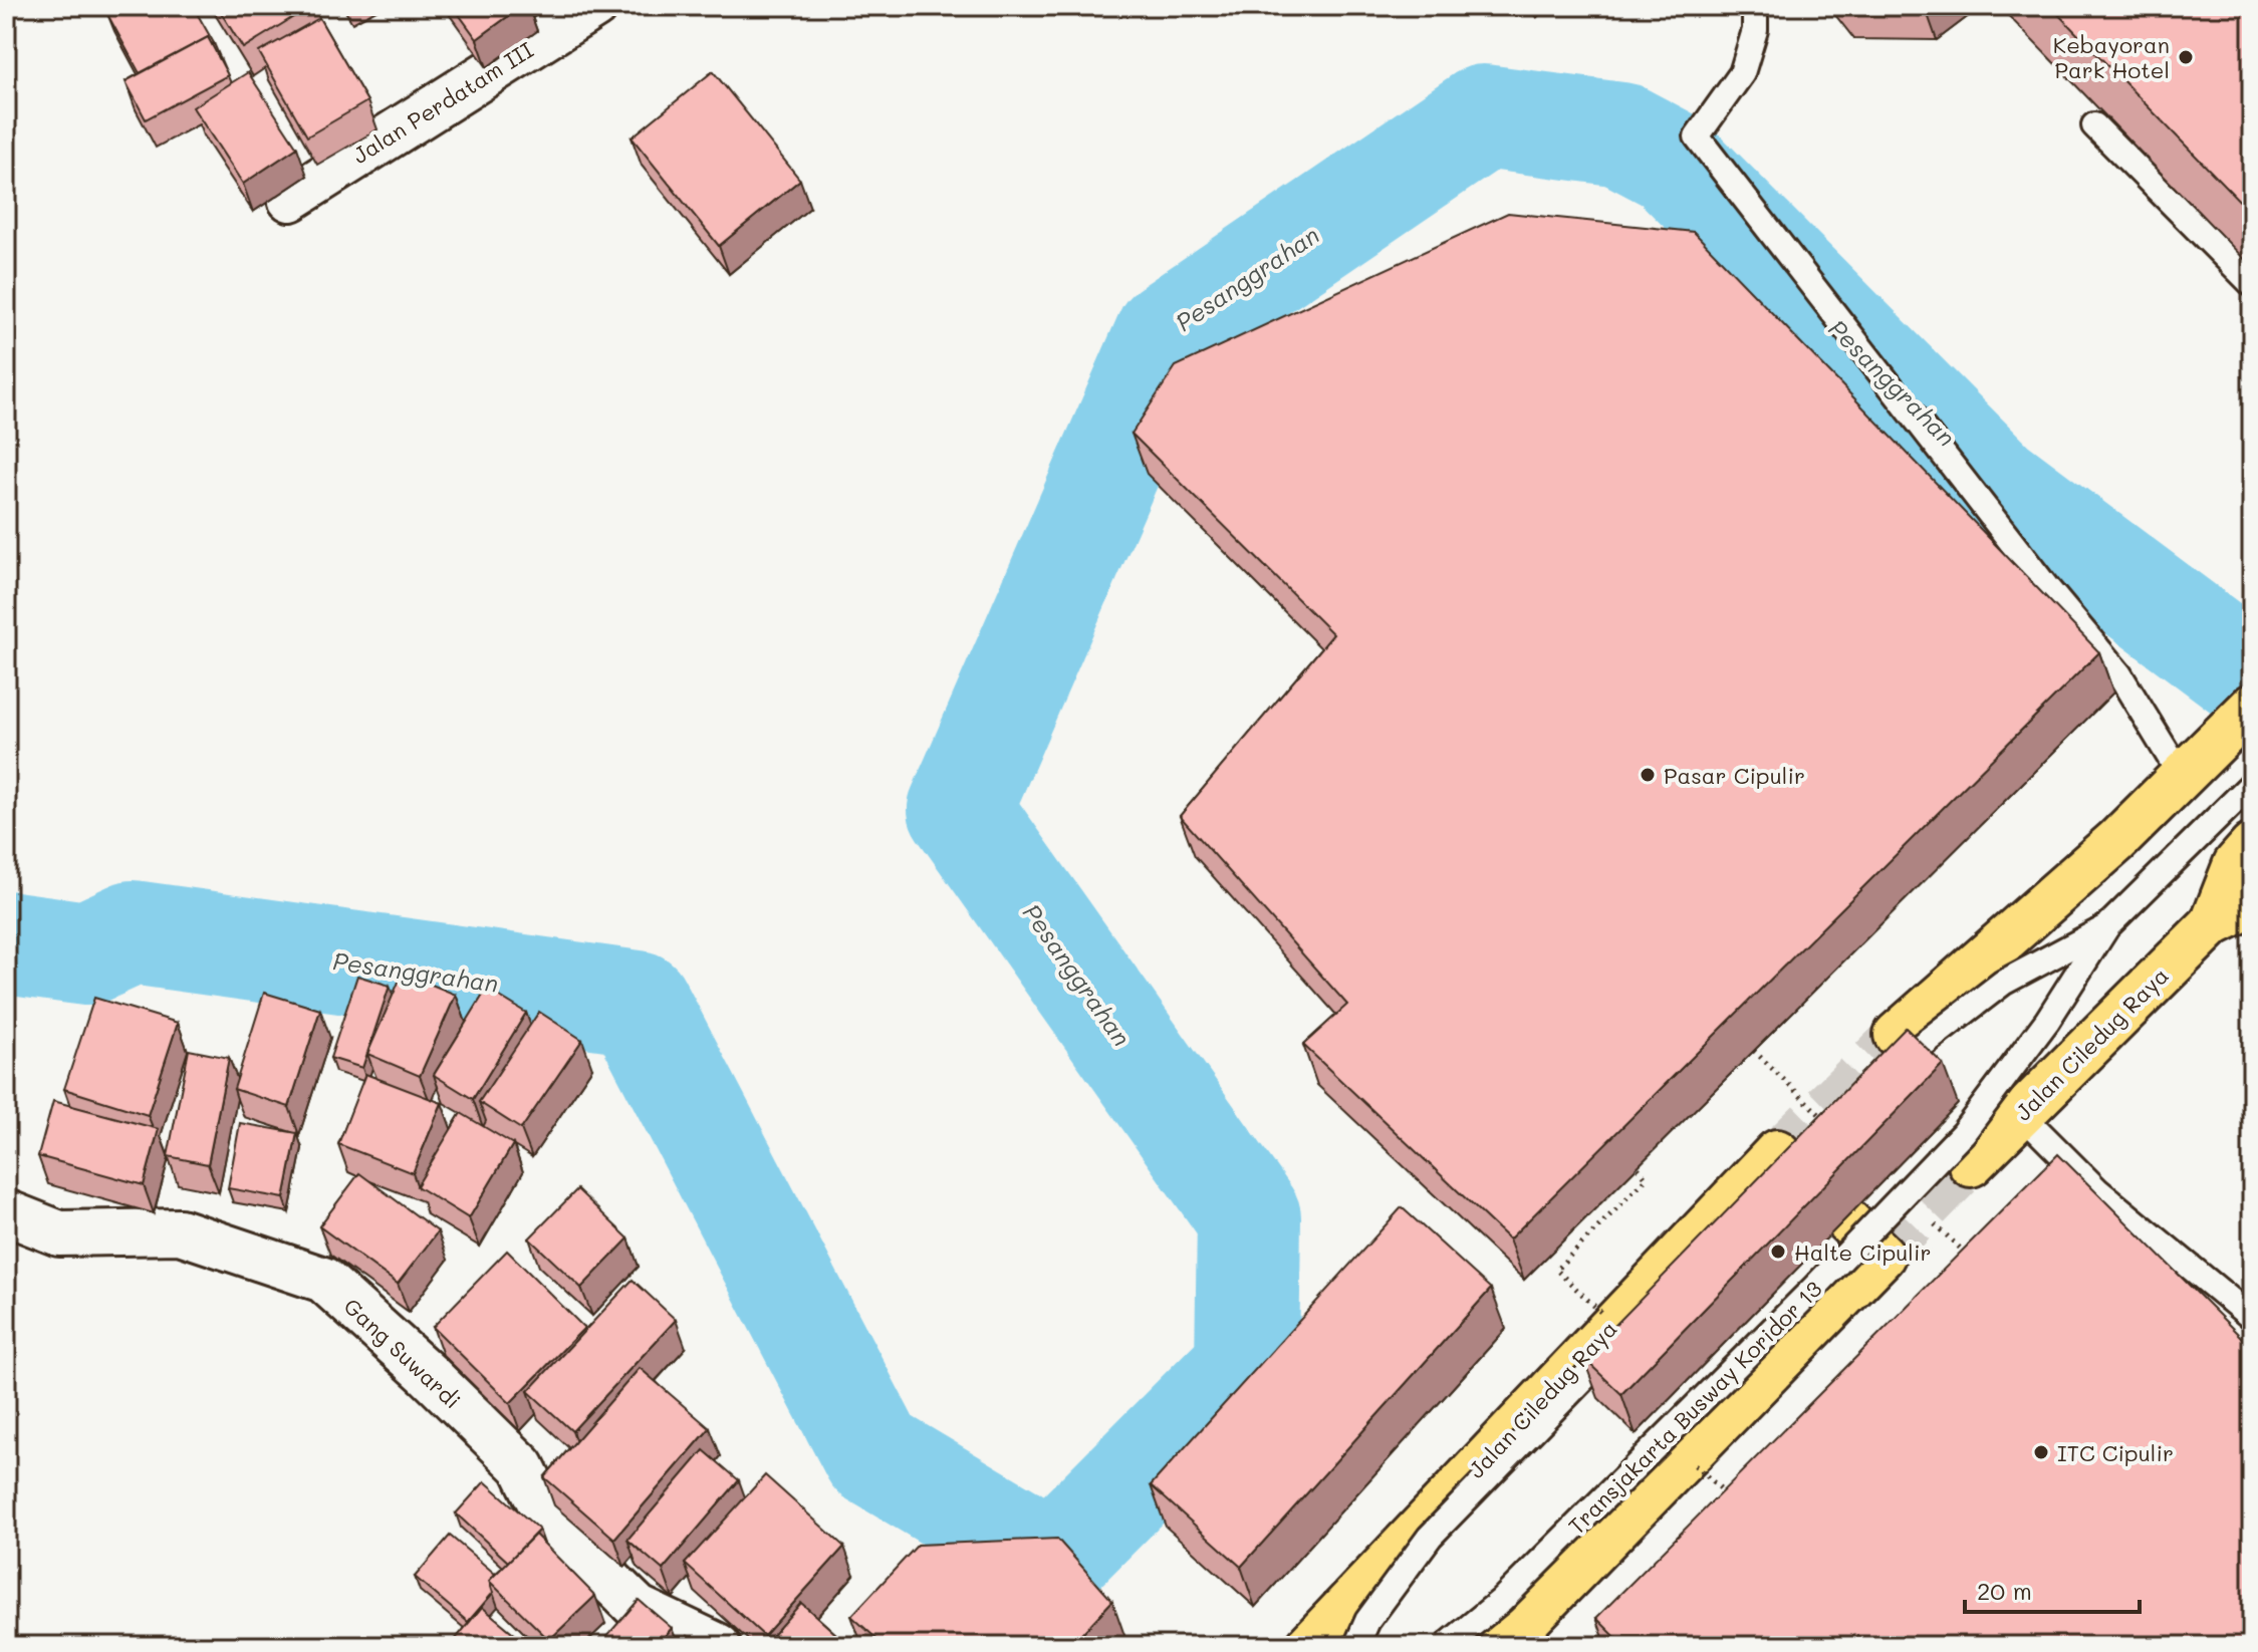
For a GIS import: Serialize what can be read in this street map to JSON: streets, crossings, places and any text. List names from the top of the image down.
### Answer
{
  "streets": {
    "main road": ["Jalan Ciledug Raya"],
    "street": ["Jalan Perdatam III", "Gang Suwardi"],
    "lane": ["Transjakarta Busway Koridor 13"]
  },
  "water": ["Pesanggrahan"],
  "places": [
    "Kebayoran Park Hotel",
    "Pasar Cipulir",
    "Halte Cipulir",
    "ITC Cipulir"
  ],
  "scale_bar": "20 m"
}
